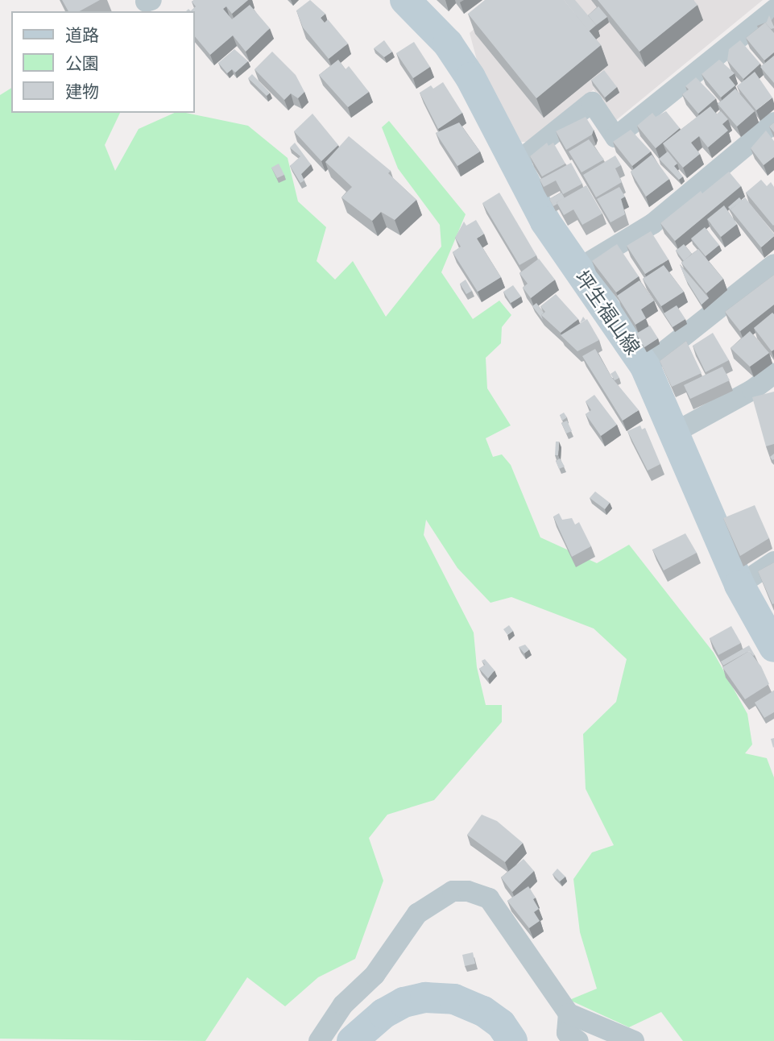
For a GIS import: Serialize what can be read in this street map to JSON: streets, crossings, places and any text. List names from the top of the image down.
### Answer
{
  "streets": {
    "main road": ["坪生福山線"]
  },
  "legend": ["道路", "公園", "建物"]
}
